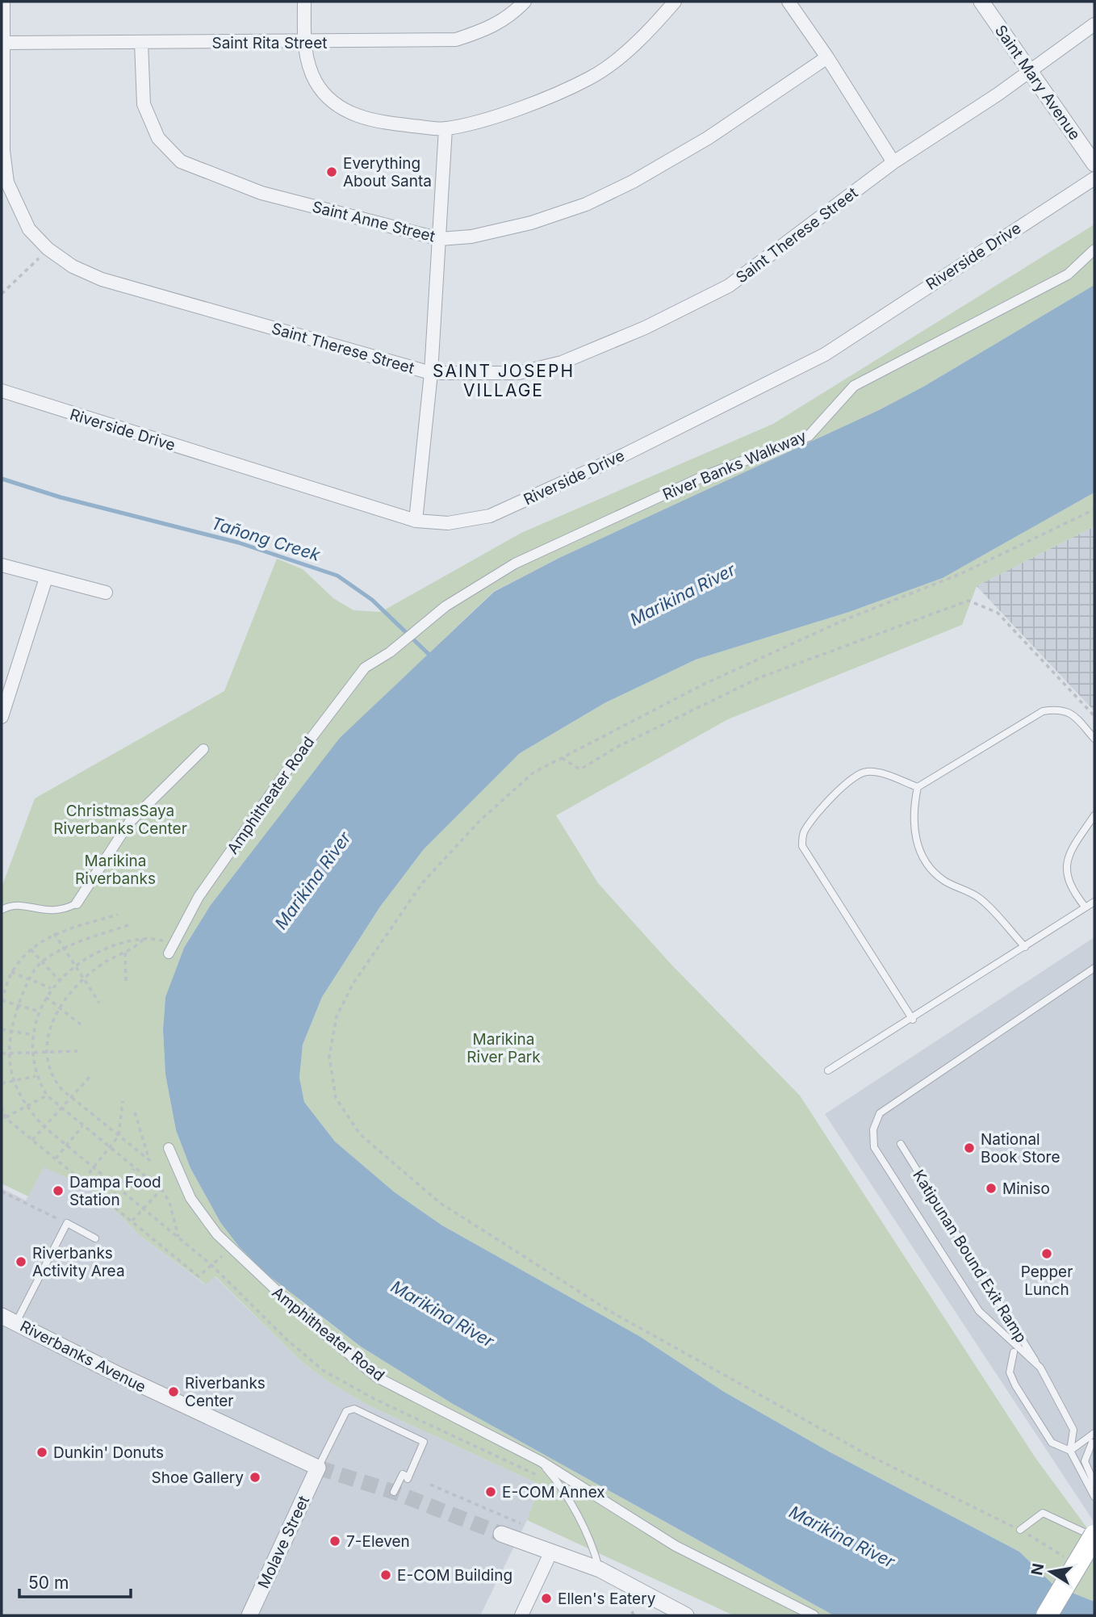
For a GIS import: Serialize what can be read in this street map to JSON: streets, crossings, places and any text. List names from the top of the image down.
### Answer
{
  "streets": {
    "street": [
      "Saint Rita Street",
      "Saint Mary Avenue",
      "Saint Anne Street",
      "Saint Therese Street",
      "Riverside Drive",
      "River Banks Walkway",
      "Amphitheater Road",
      "Riverbanks Avenue",
      "Molave Street"
    ],
    "lane": ["Katipunan Bound Exit Ramp"]
  },
  "crossings": [
    ["Saint Rita Street", "Saint Anne Street"],
    ["Saint Rita Street", "Saint Therese Street"],
    ["Saint Mary Avenue", "Saint Therese Street"],
    ["River Banks Walkway", "Amphitheater Road"],
    ["Riverbanks Avenue", "Molave Street"]
  ],
  "districts": ["SAINT JOSEPH VILLAGE"],
  "water": ["Tañong Creek", "Marikina River"],
  "parks": ["ChristmasSaya Riverbanks Center", "Marikina Riverbanks", "Marikina River Park"],
  "places": [
    "Everything About Santa",
    "National Book Store",
    "Miniso",
    "Dampa Food Station",
    "Pepper Lunch",
    "Riverbanks Activity Area",
    "Riverbanks Center",
    "Dunkin' Donuts",
    "Shoe Gallery",
    "E-COM Annex",
    "7-Eleven",
    "E-COM Building",
    "Ellen's Eatery"
  ],
  "scale_bar": "50 m",
  "north": "left"
}
